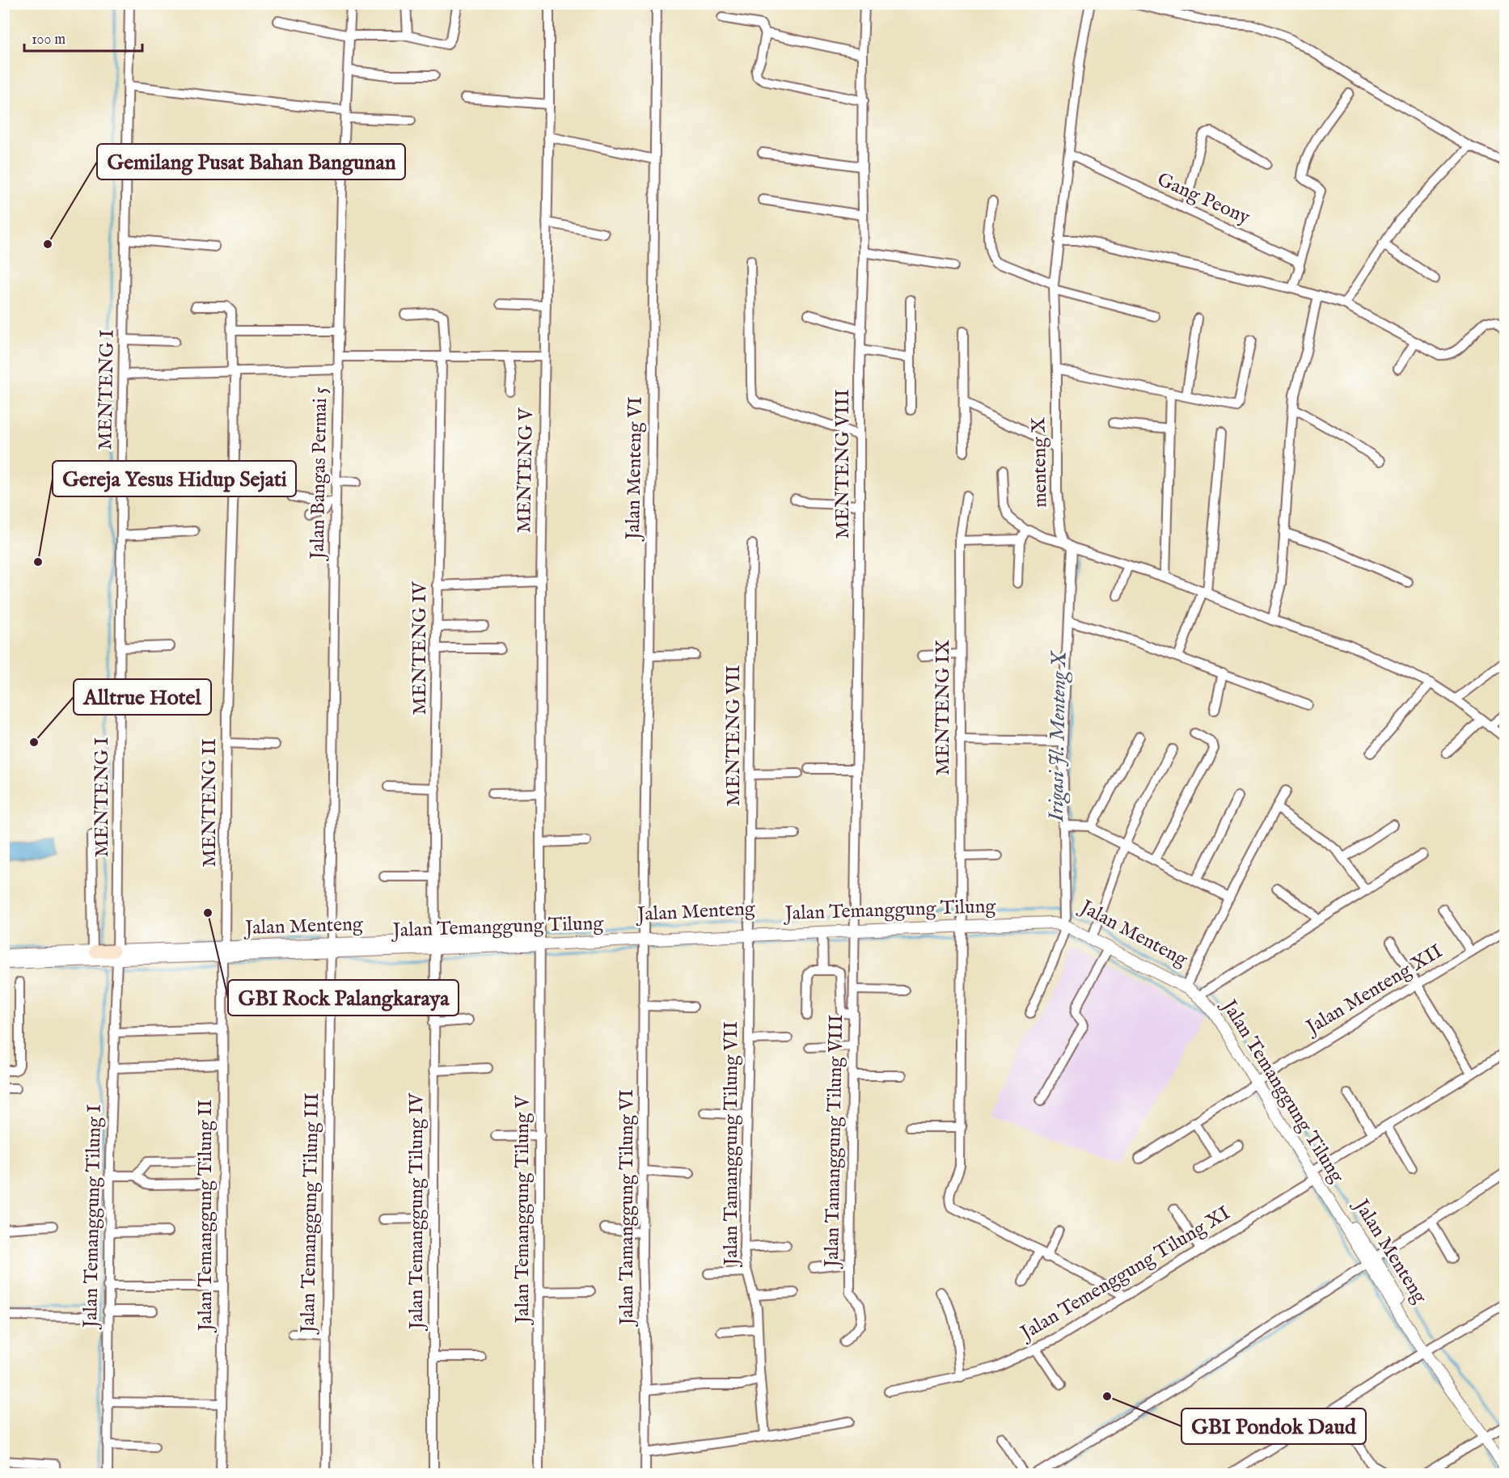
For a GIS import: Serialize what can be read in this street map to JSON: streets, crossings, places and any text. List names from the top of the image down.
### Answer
{
  "streets": {
    "main road": ["Jalan Temanggung Tilung"],
    "street": [
      "Gang Peony",
      "MENTENG I",
      "menteng X",
      "MENTENG VIII",
      "Jalan Menteng VI",
      "MENTENG V",
      "Jalan Bangas Permai 5",
      "MENTENG IV",
      "MENTENG IX",
      "MENTENG VII",
      "MENTENG II",
      "Jalan Menteng",
      "Jalan Menteng XII",
      "Jalan Tamanggung Tilung VIII",
      "Jalan Tamanggung Tilung VII",
      "Jalan Tamanggung Tilung VI",
      "Jalan Temanggung Tilung V",
      "Jalan Temanggung Tilung IV",
      "Jalan Temanggung Tilung III",
      "Jalan Temanggung Tilung II",
      "Jalan Temanggung Tilung I",
      "Jalan Temenggung Tilung XI"
    ]
  },
  "crossings": [
    ["Gang Peony", "menteng X"],
    ["MENTENG I", "Jalan Temanggung Tilung"],
    ["MENTENG I", "Jalan Temanggung Tilung I"],
    ["menteng X", "Jalan Temanggung Tilung"],
    ["menteng X", "Jalan Menteng"],
    ["MENTENG VIII", "Jalan Temanggung Tilung"],
    ["MENTENG VIII", "Jalan Menteng"],
    ["MENTENG VIII", "Jalan Tamanggung Tilung VIII"],
    ["Jalan Menteng VI", "Jalan Temanggung Tilung"],
    ["Jalan Menteng VI", "Jalan Tamanggung Tilung VI"],
    ["MENTENG V", "Jalan Temanggung Tilung"],
    ["MENTENG V", "Jalan Temanggung Tilung V"],
    ["Jalan Bangas Permai 5", "Jalan Temanggung Tilung"],
    ["Jalan Bangas Permai 5", "Jalan Temanggung Tilung III"],
    ["MENTENG IV", "Jalan Temanggung Tilung"],
    ["MENTENG IV", "Jalan Temanggung Tilung IV"],
    ["MENTENG IX", "Jalan Temanggung Tilung"],
    ["MENTENG VII", "Jalan Temanggung Tilung"],
    ["MENTENG VII", "Jalan Menteng"],
    ["MENTENG VII", "Jalan Tamanggung Tilung VII"],
    ["MENTENG II", "Jalan Temanggung Tilung"],
    ["MENTENG II", "Jalan Temanggung Tilung II"],
    ["Jalan Temanggung Tilung", "Jalan Menteng"],
    ["Jalan Temanggung Tilung", "Jalan Menteng XII"],
    ["Jalan Temanggung Tilung", "Jalan Tamanggung Tilung VIII"],
    ["Jalan Temanggung Tilung", "Jalan Tamanggung Tilung VII"],
    ["Jalan Temanggung Tilung", "Jalan Tamanggung Tilung VI"],
    ["Jalan Temanggung Tilung", "Jalan Temanggung Tilung V"],
    ["Jalan Temanggung Tilung", "Jalan Temanggung Tilung IV"],
    ["Jalan Temanggung Tilung", "Jalan Temanggung Tilung III"],
    ["Jalan Temanggung Tilung", "Jalan Temanggung Tilung II"],
    ["Jalan Temanggung Tilung", "Jalan Temanggung Tilung I"],
    ["Jalan Temanggung Tilung", "Jalan Temenggung Tilung XI"],
    ["Jalan Menteng", "Jalan Menteng XII"],
    ["Jalan Menteng", "Jalan Tamanggung Tilung VIII"],
    ["Jalan Menteng", "Jalan Tamanggung Tilung VII"]
  ],
  "water": ["Irigasi Jl. Menteng X"],
  "places": [
    "Gemilang Pusat Bahan Bangunan",
    "Gereja Yesus Hidup Sejati",
    "Alltrue Hotel",
    "GBI Rock Palangkaraya",
    "GBI Pondok Daud"
  ],
  "scale_bar": "100 m"
}
